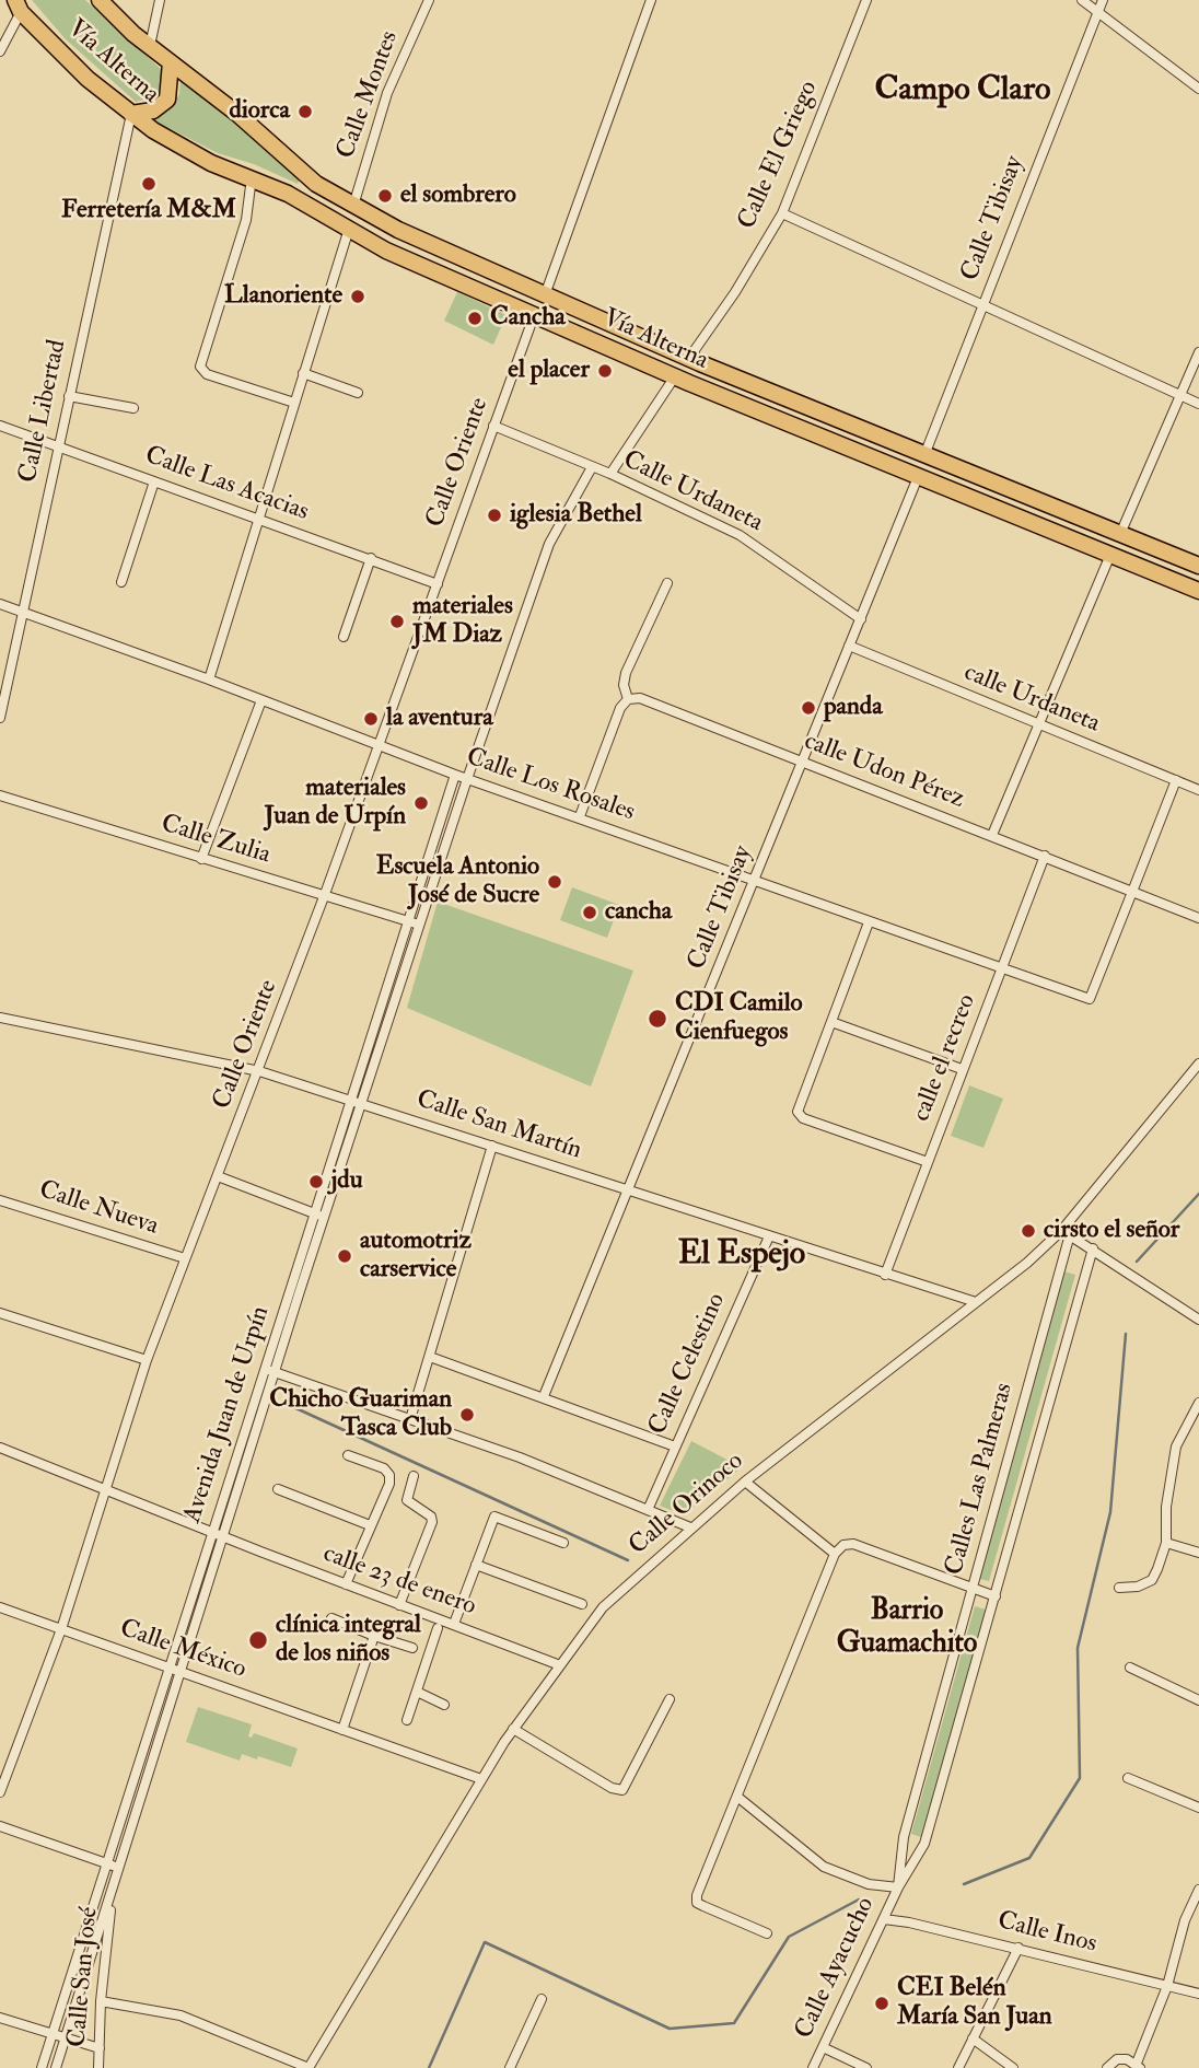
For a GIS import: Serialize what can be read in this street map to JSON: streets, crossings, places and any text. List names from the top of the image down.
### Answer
{
  "streets": {
    "highway": ["Vía Alterna"],
    "street": [
      "Calle Montes",
      "Calle El Griego",
      "Calle Tibisay",
      "Calle Libertad",
      "Calle Oriente",
      "Calle Las Acacias",
      "Calle Urdaneta",
      "calle Urdaneta",
      "calle Udon Pérez",
      "Calle Los Rosales",
      "Calle Zulia",
      "calle el recreo",
      "Calle San Martín",
      "Calle Nueva",
      "Calle Celestino",
      "Avenida Juan de Urpín",
      "Calles Las Palmeras",
      "Calle Orinoco",
      "calle 23 de enero",
      "Calle México",
      "Calle Inos",
      "Calle Ayacucho",
      "Calle San José"
    ]
  },
  "crossings": [
    ["Vía Alterna", "Calle Montes"],
    ["Vía Alterna", "Calle El Griego"],
    ["Vía Alterna", "Calle Tibisay"],
    ["Vía Alterna", "Calle Libertad"],
    ["Vía Alterna", "Calle Oriente"],
    ["Calle Tibisay", "Calle Urdaneta"],
    ["Calle Tibisay", "calle Urdaneta"],
    ["Calle Tibisay", "calle Udon Pérez"],
    ["Calle Tibisay", "Calle Los Rosales"],
    ["Calle Tibisay", "Calle San Martín"],
    ["Calle Libertad", "Calle Las Acacias"],
    ["Calle Libertad", "Calle Los Rosales"],
    ["Calle Oriente", "Calle Las Acacias"],
    ["Calle Oriente", "Calle Urdaneta"],
    ["Calle Oriente", "Calle Los Rosales"],
    ["Calle Oriente", "Calle Zulia"],
    ["Calle Oriente", "Calle San Martín"],
    ["Calle Oriente", "Calle Nueva"],
    ["Calle Oriente", "Calle México"],
    ["Calle Urdaneta", "Avenida Juan de Urpín"],
    ["calle Udon Pérez", "Calle Los Rosales"],
    ["calle Udon Pérez", "calle el recreo"],
    ["Calle Los Rosales", "calle el recreo"],
    ["Calle Los Rosales", "Avenida Juan de Urpín"],
    ["Calle Zulia", "Avenida Juan de Urpín"],
    ["calle el recreo", "Calle San Martín"],
    ["Calle San Martín", "Calle Celestino"],
    ["Calle San Martín", "Avenida Juan de Urpín"],
    ["Calle San Martín", "Calle Orinoco"],
    ["Avenida Juan de Urpín", "calle 23 de enero"],
    ["Avenida Juan de Urpín", "Calle México"],
    ["Avenida Juan de Urpín", "Calle San José"],
    ["Calles Las Palmeras", "Calle Orinoco"],
    ["Calles Las Palmeras", "Calle Ayacucho"],
    ["Calle Orinoco", "calle 23 de enero"],
    ["Calle Orinoco", "Calle México"],
    ["Calle Inos", "Calle Ayacucho"]
  ],
  "districts": ["Campo Claro", "El Espejo", "Barrio Guamachito"],
  "places": [
    "diorca",
    "Ferretería M&M",
    "el sombrero",
    "Llanoriente",
    "Cancha",
    "el placer",
    "iglesia Bethel",
    "materiales JM Diaz",
    "panda",
    "la aventura",
    "materiales Juan de Urpín",
    "Escuela Antonio José de Sucre",
    "cancha",
    "CDI Camilo Cienfuegos",
    "jdu",
    "cirsto el señor",
    "automotriz carservice",
    "Chicho Guariman Tasca Club",
    "clínica integral de los niños",
    "CEI Belén María San Juan"
  ]
}
